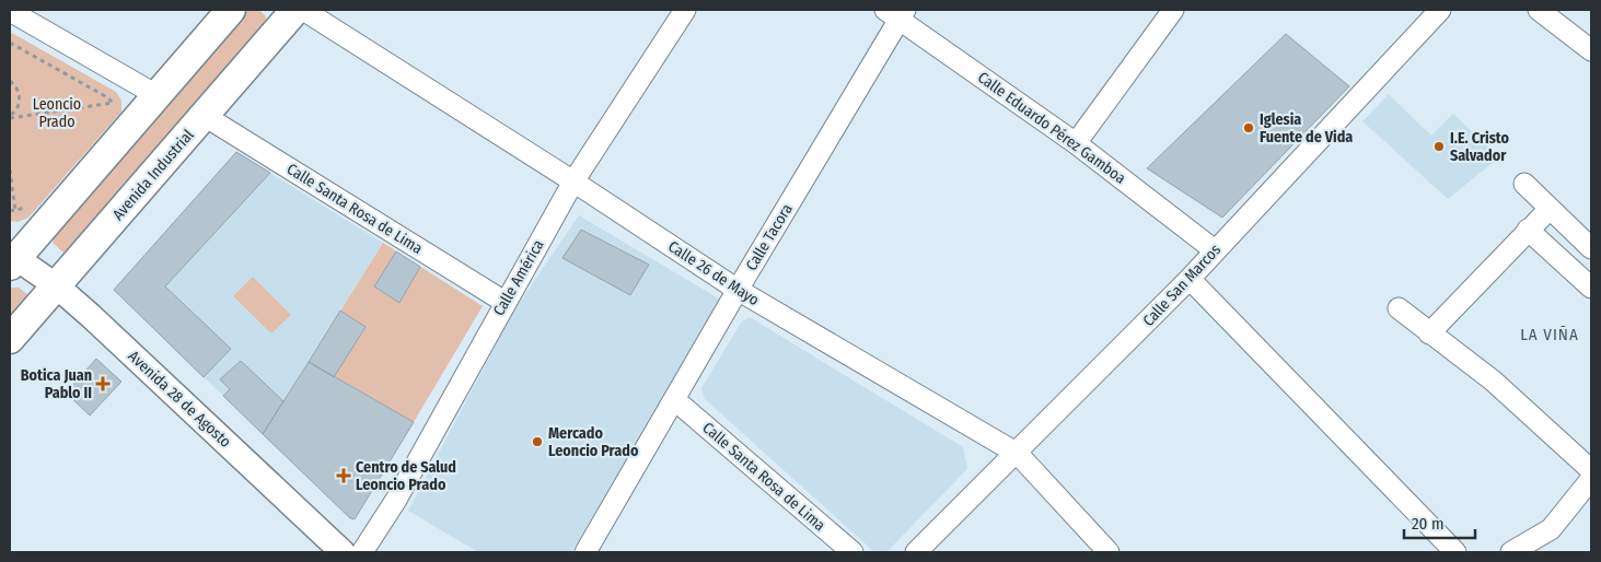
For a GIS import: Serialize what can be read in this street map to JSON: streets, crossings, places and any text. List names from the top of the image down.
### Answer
{
  "streets": {
    "main road": ["Avenida Industrial"],
    "street": [
      "Calle Eduardo Pérez Gamboa",
      "Calle Santa Rosa de Lima",
      "Calle Tacora",
      "Calle 26 de Mayo",
      "Calle América",
      "Calle San Marcos",
      "Avenida 28 de Agosto"
    ]
  },
  "crossings": [
    ["Calle Eduardo Pérez Gamboa", "Calle Tacora"],
    ["Calle Eduardo Pérez Gamboa", "Calle San Marcos"],
    ["Avenida Industrial", "Calle Santa Rosa de Lima"],
    ["Avenida Industrial", "Avenida 28 de Agosto"],
    ["Calle Santa Rosa de Lima", "Calle Tacora"],
    ["Calle Santa Rosa de Lima", "Calle América"],
    ["Calle Tacora", "Calle 26 de Mayo"],
    ["Calle 26 de Mayo", "Calle América"],
    ["Calle 26 de Mayo", "Calle San Marcos"]
  ],
  "districts": ["LA VIÑA"],
  "parks": ["Leoncio Prado"],
  "places": {
    "other": ["Iglesia Fuente de Vida", "I.E. Cristo Salvador", "Mercado Leoncio Prado"],
    "health": ["Botica Juan Pablo II", "Centro de Salud Leoncio Prado"]
  },
  "scale_bar": "20 m"
}
